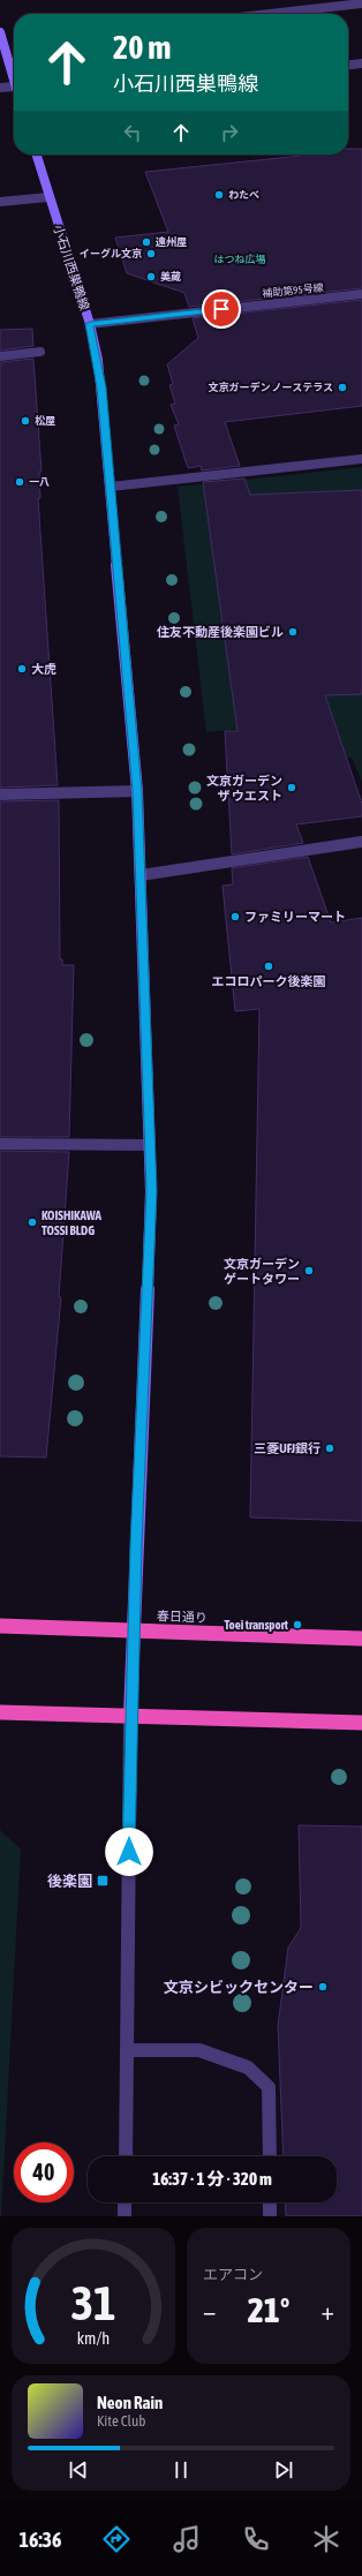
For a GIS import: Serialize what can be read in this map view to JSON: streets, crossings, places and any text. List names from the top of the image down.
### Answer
{
  "streets": {
    "highway": ["春日通り"],
    "main road": ["小石川西巣鴨線"],
    "street": ["補助第95号線"]
  },
  "crossings": [
    ["小石川西巣鴨線", "補助第95号線"],
    ["小石川西巣鴨線", "春日通り"]
  ],
  "parks": ["はつね広場"],
  "places": {
    "other": [
      "わたべ",
      "遠州屋",
      "イーグル文京",
      "美蔵",
      "文京ガーデン ノーステラス",
      "松屋",
      "一八",
      "住友不動産後楽園ビル",
      "大虎",
      "文京ガーデン ザ ウエスト",
      "ファミリーマート",
      "エコロパーク後楽園",
      "KOISHIKAWA TOSSI BLDG",
      "文京ガーデン ゲートタワー",
      "三菱UFJ銀行",
      "Toei transport",
      "文京シビックセンター"
    ],
    "transit": ["後楽園"]
  },
  "page": {
    "turn": ["20 m", "小石川西巣鴨線"],
    "limit": "40",
    "trip": "16:37 · 1 分 · 320 m",
    "tile": "エアコン",
    "heat": ["−", "21°", "+"],
    "song": ["Neon Rain", "Kite Club"],
    "tabs": "16:36",
    "gauge": ["31", "km/h"]
  }
}
